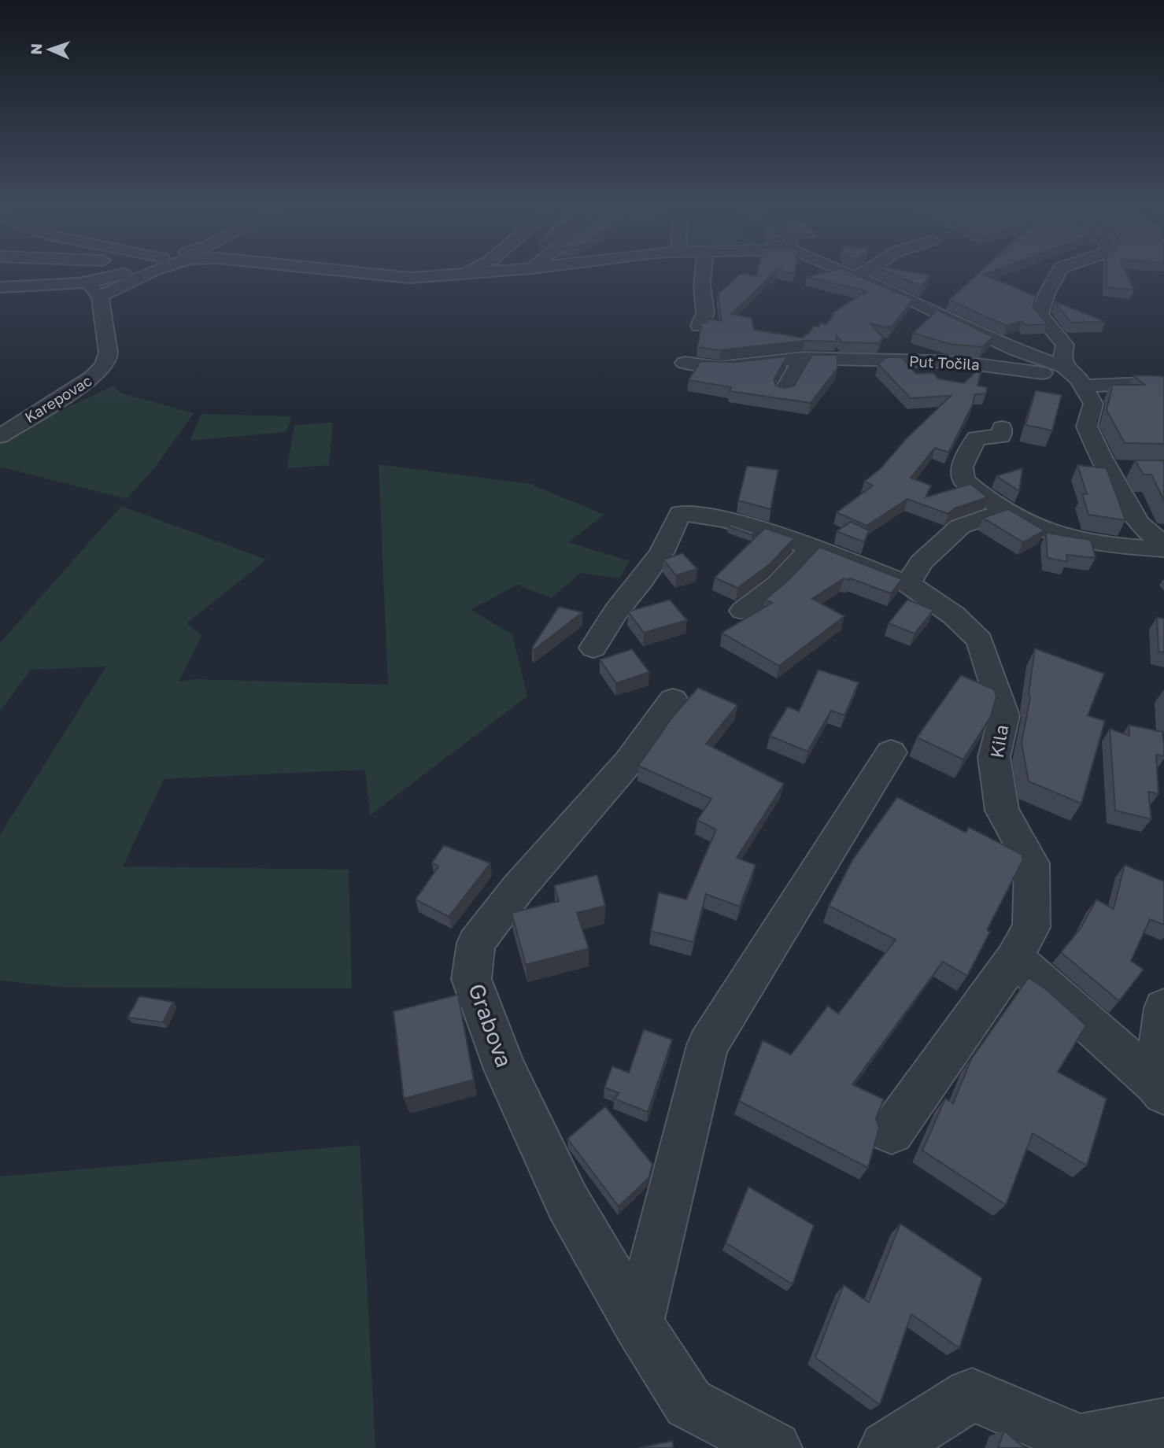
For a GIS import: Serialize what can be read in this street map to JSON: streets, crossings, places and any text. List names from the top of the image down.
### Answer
{
  "streets": {
    "street": [
      "Put Točila",
      "Karepovac",
      "Kila",
      "Grabova"
    ]
  },
  "north": "left"
}
